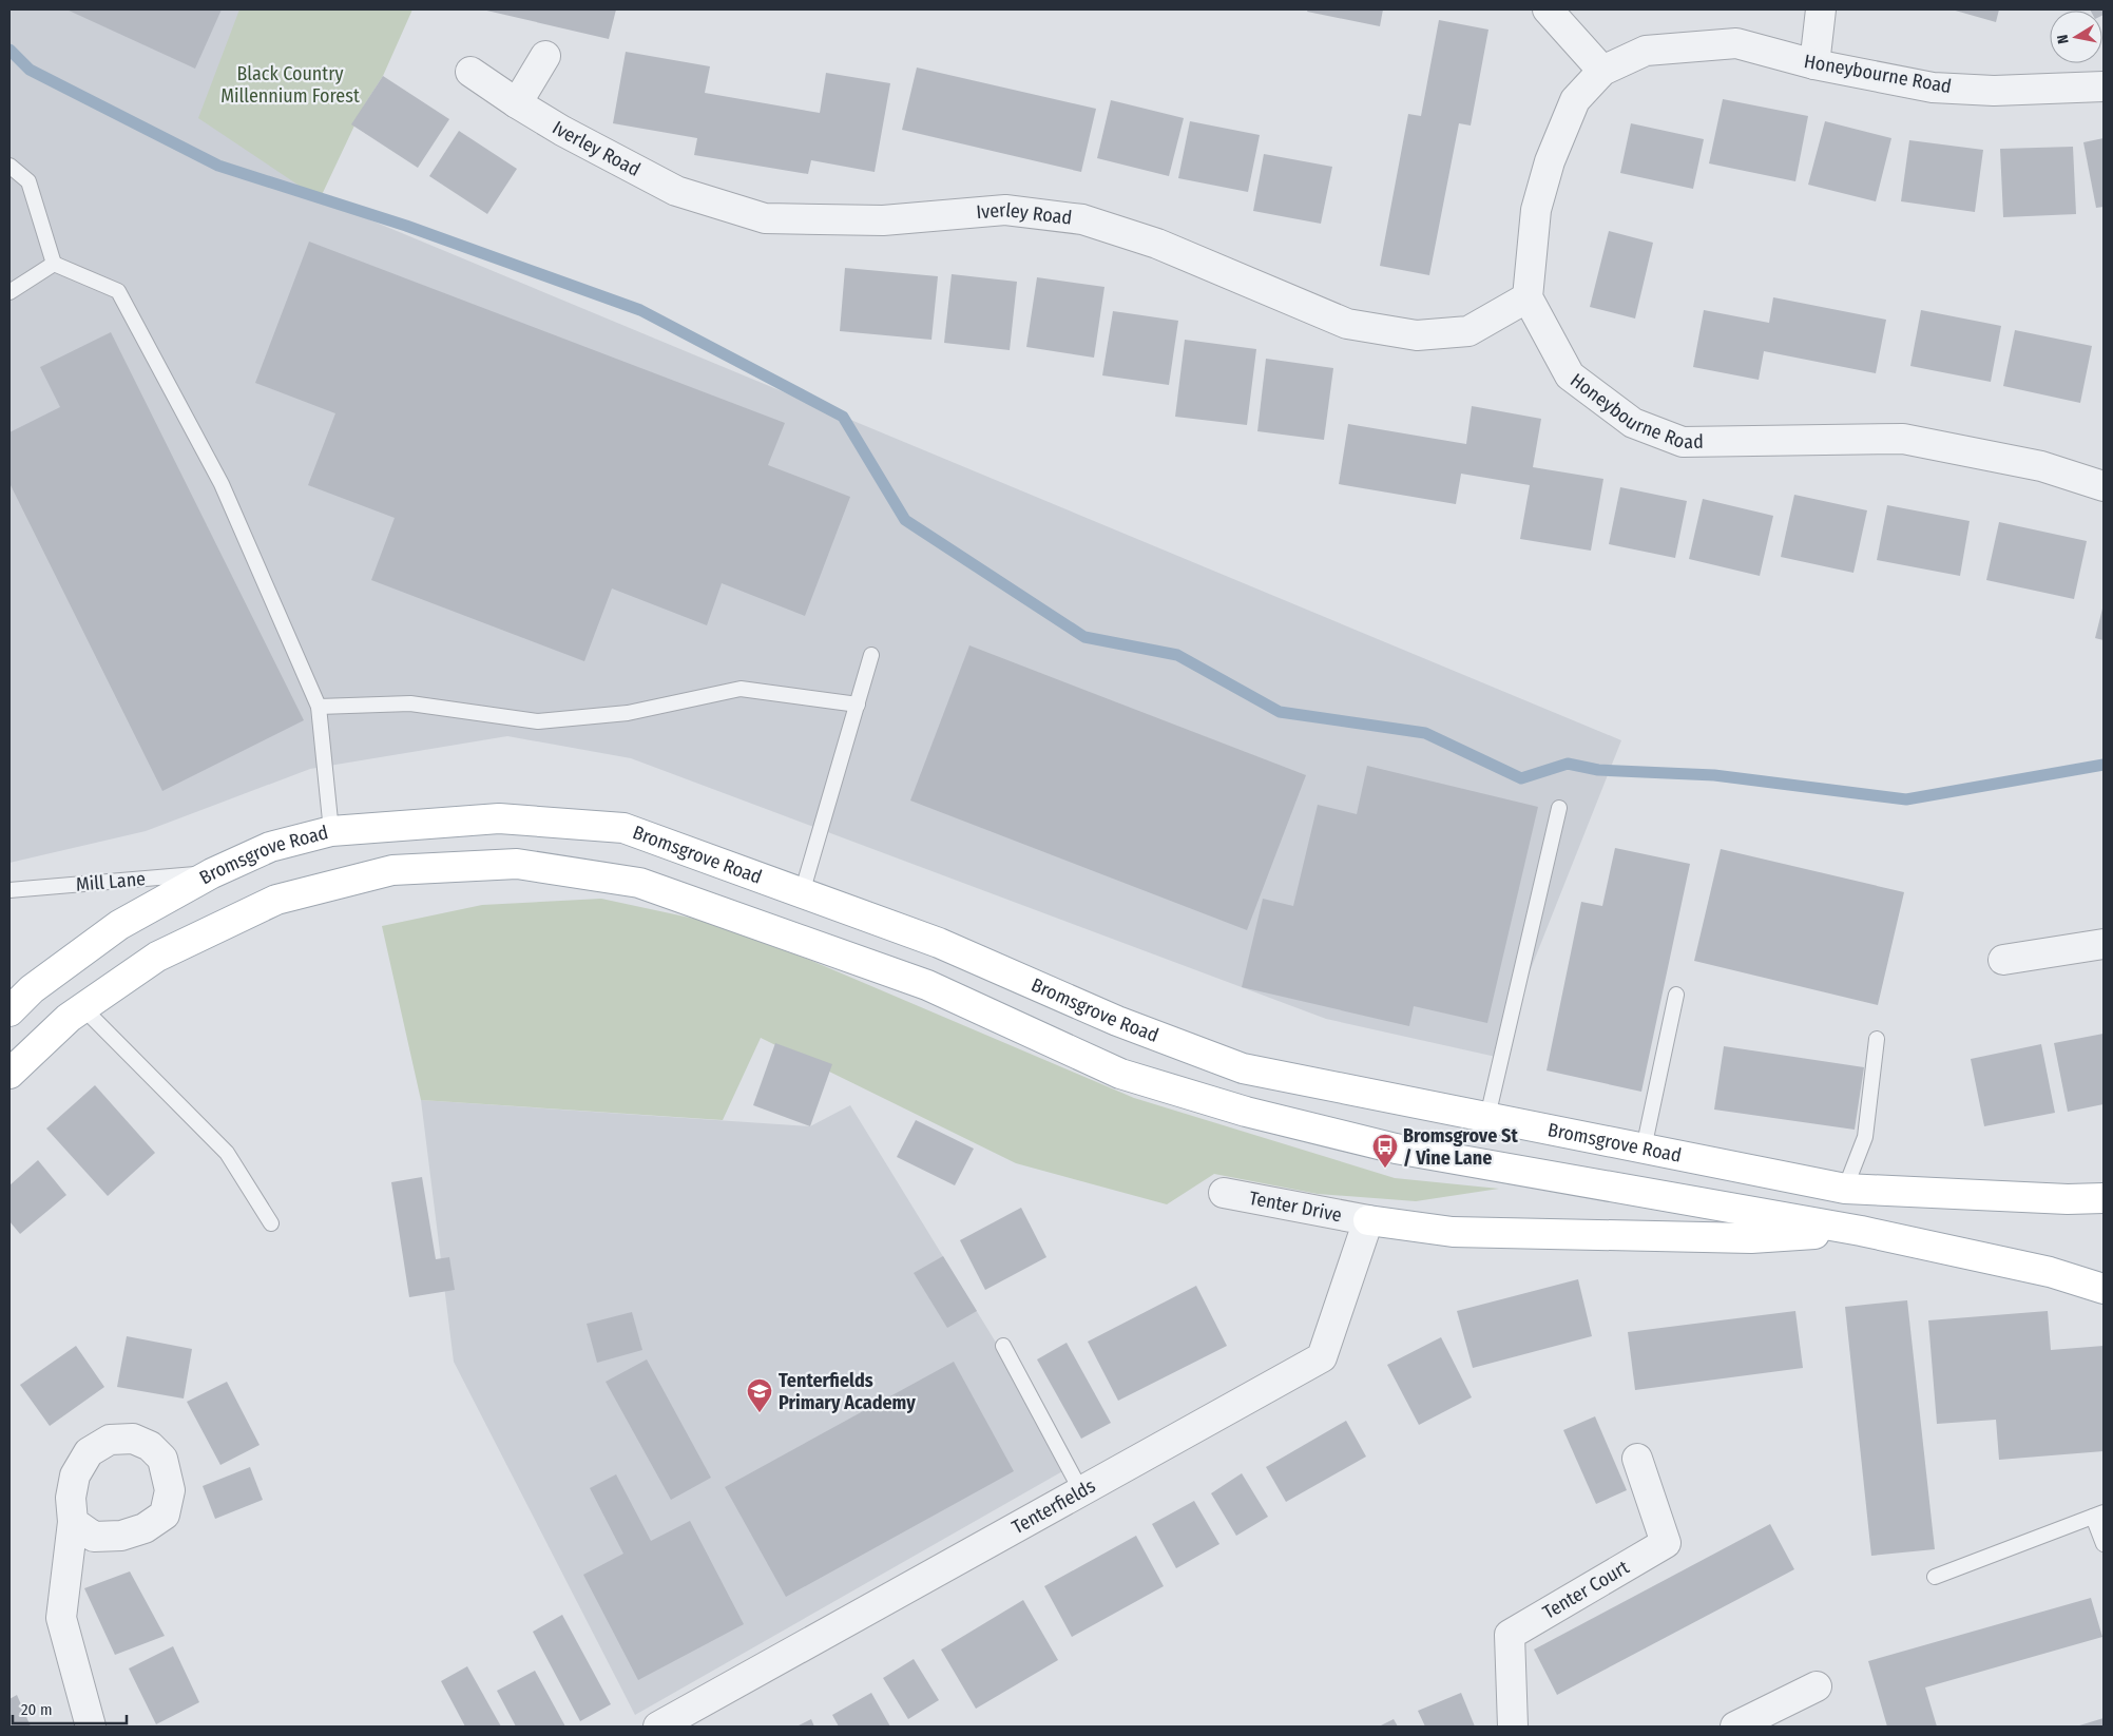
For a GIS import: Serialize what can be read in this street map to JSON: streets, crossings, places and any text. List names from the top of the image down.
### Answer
{
  "streets": {
    "main road": ["Bromsgrove Road"],
    "street": [
      "Honeybourne Road",
      "Iverley Road",
      "Tenter Drive",
      "Tenterfields",
      "Tenter Court"
    ],
    "lane": ["Mill Lane"]
  },
  "crossings": [
    ["Honeybourne Road", "Iverley Road"],
    ["Bromsgrove Road", "Mill Lane"],
    ["Tenter Drive", "Tenterfields"]
  ],
  "parks": ["Black Country Millennium Forest"],
  "places": {
    "bus stop": ["Bromsgrove St / Vine Lane"],
    "school or university": ["Tenterfields Primary Academy"]
  },
  "scale_bar": "20 m",
  "north": "left"
}
